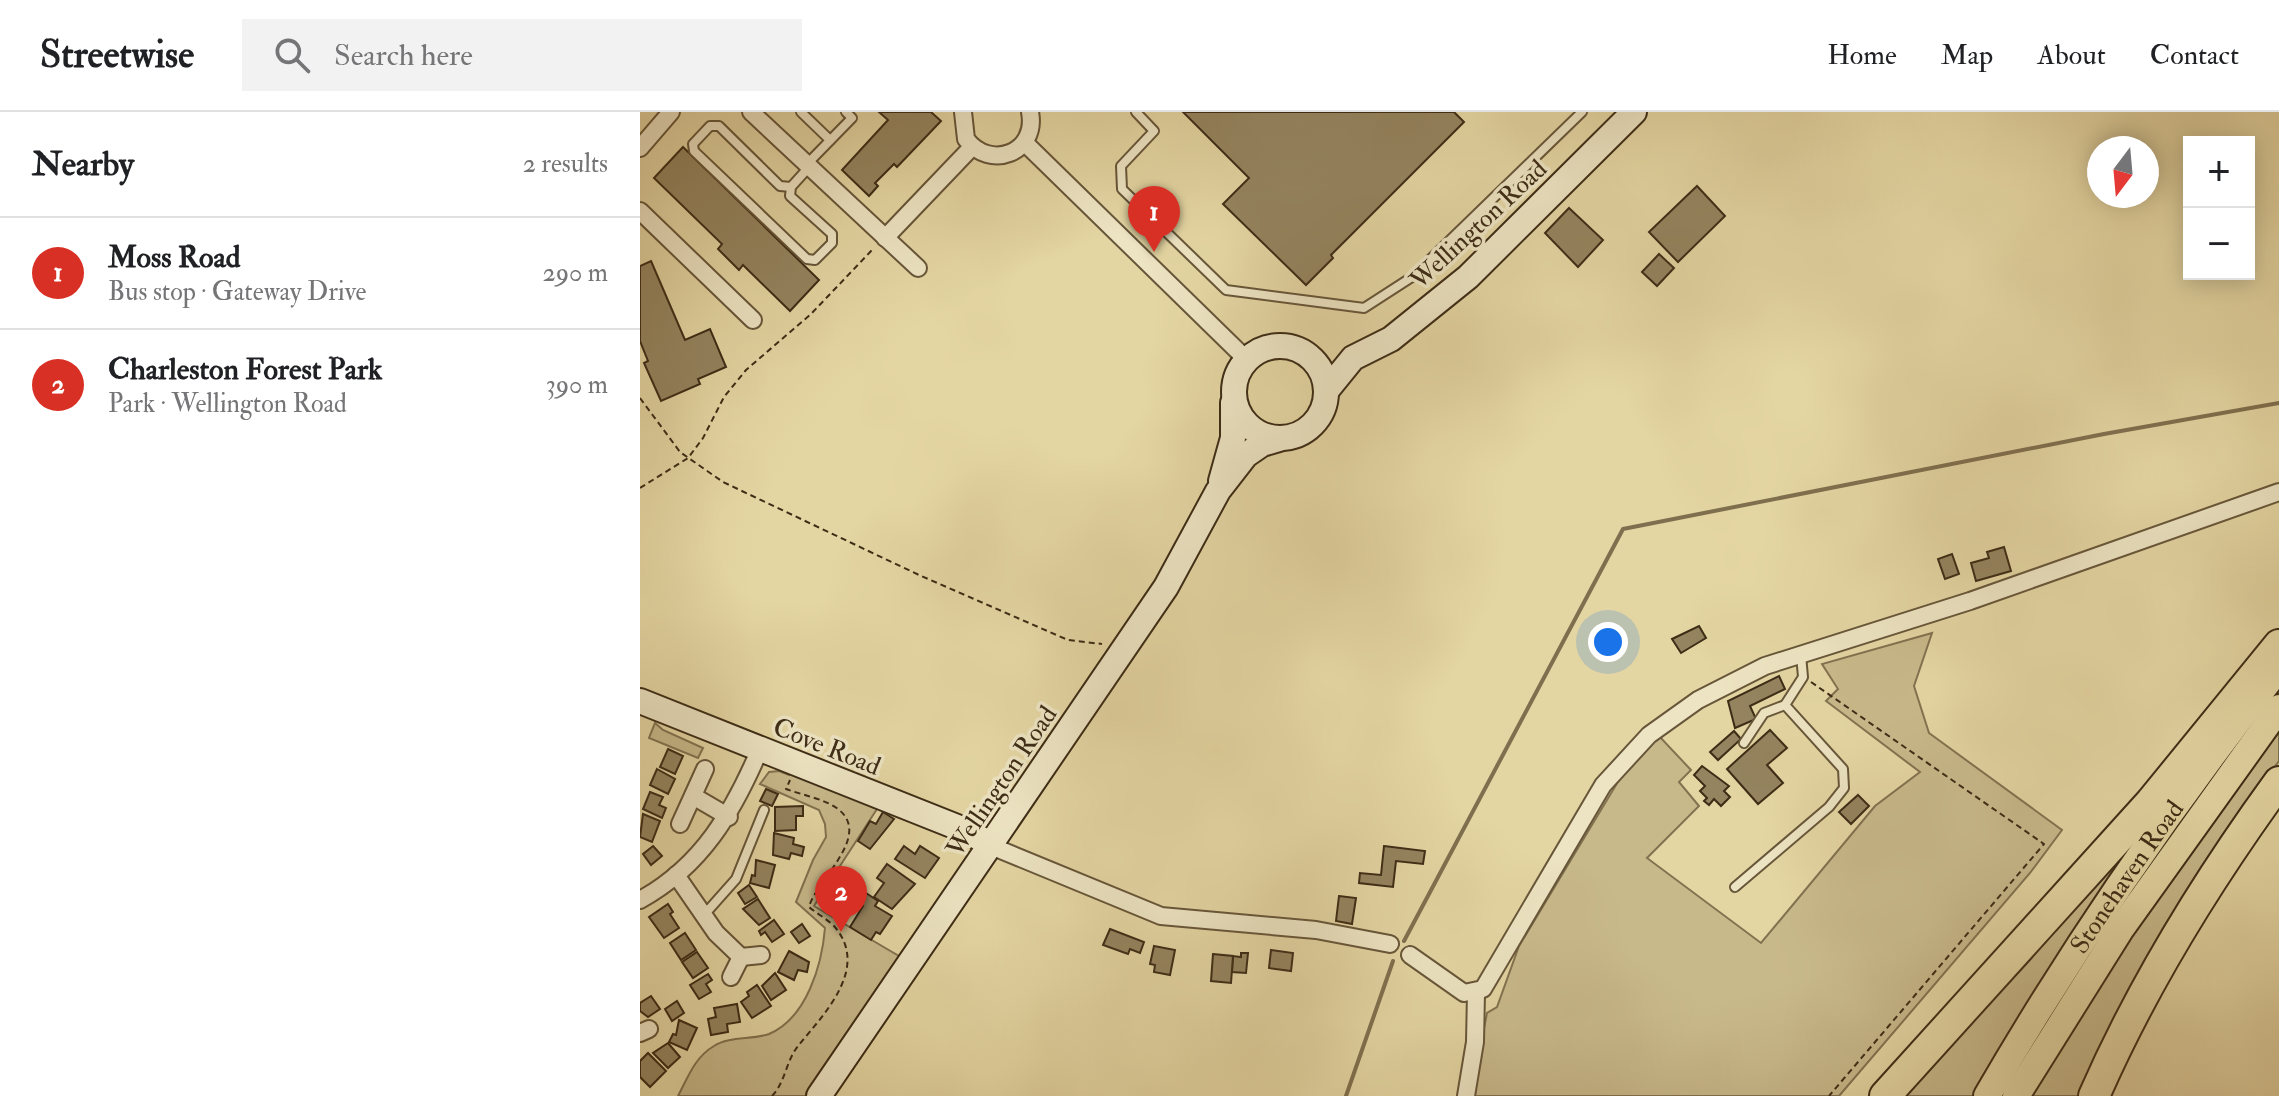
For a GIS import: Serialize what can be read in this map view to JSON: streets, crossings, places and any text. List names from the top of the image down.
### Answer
{
  "streets": {
    "main road": ["Stonehaven Road"],
    "street": ["Wellington Road", "Cove Road"]
  },
  "crossings": [
    ["Wellington Road", "Cove Road"]
  ],
  "north": "bottom",
  "page": {
    "header": "Streetwise",
    "search": "Search here",
    "nav": [
      "Home",
      "Map",
      "About",
      "Contact"
    ],
    "heading": ["Nearby", "2 results"],
    "map_buttons": ["+", "−"],
    "pins": ["1", "2"],
    "list": [
      {
        "mark": "1",
        "name": "Moss Road",
        "note": "Bus stop · Gateway Drive",
        "value": "290 m"
      },
      {
        "mark": "2",
        "name": "Charleston Forest Park",
        "note": "Park · Wellington Road",
        "value": "390 m"
      }
    ]
  }
}
